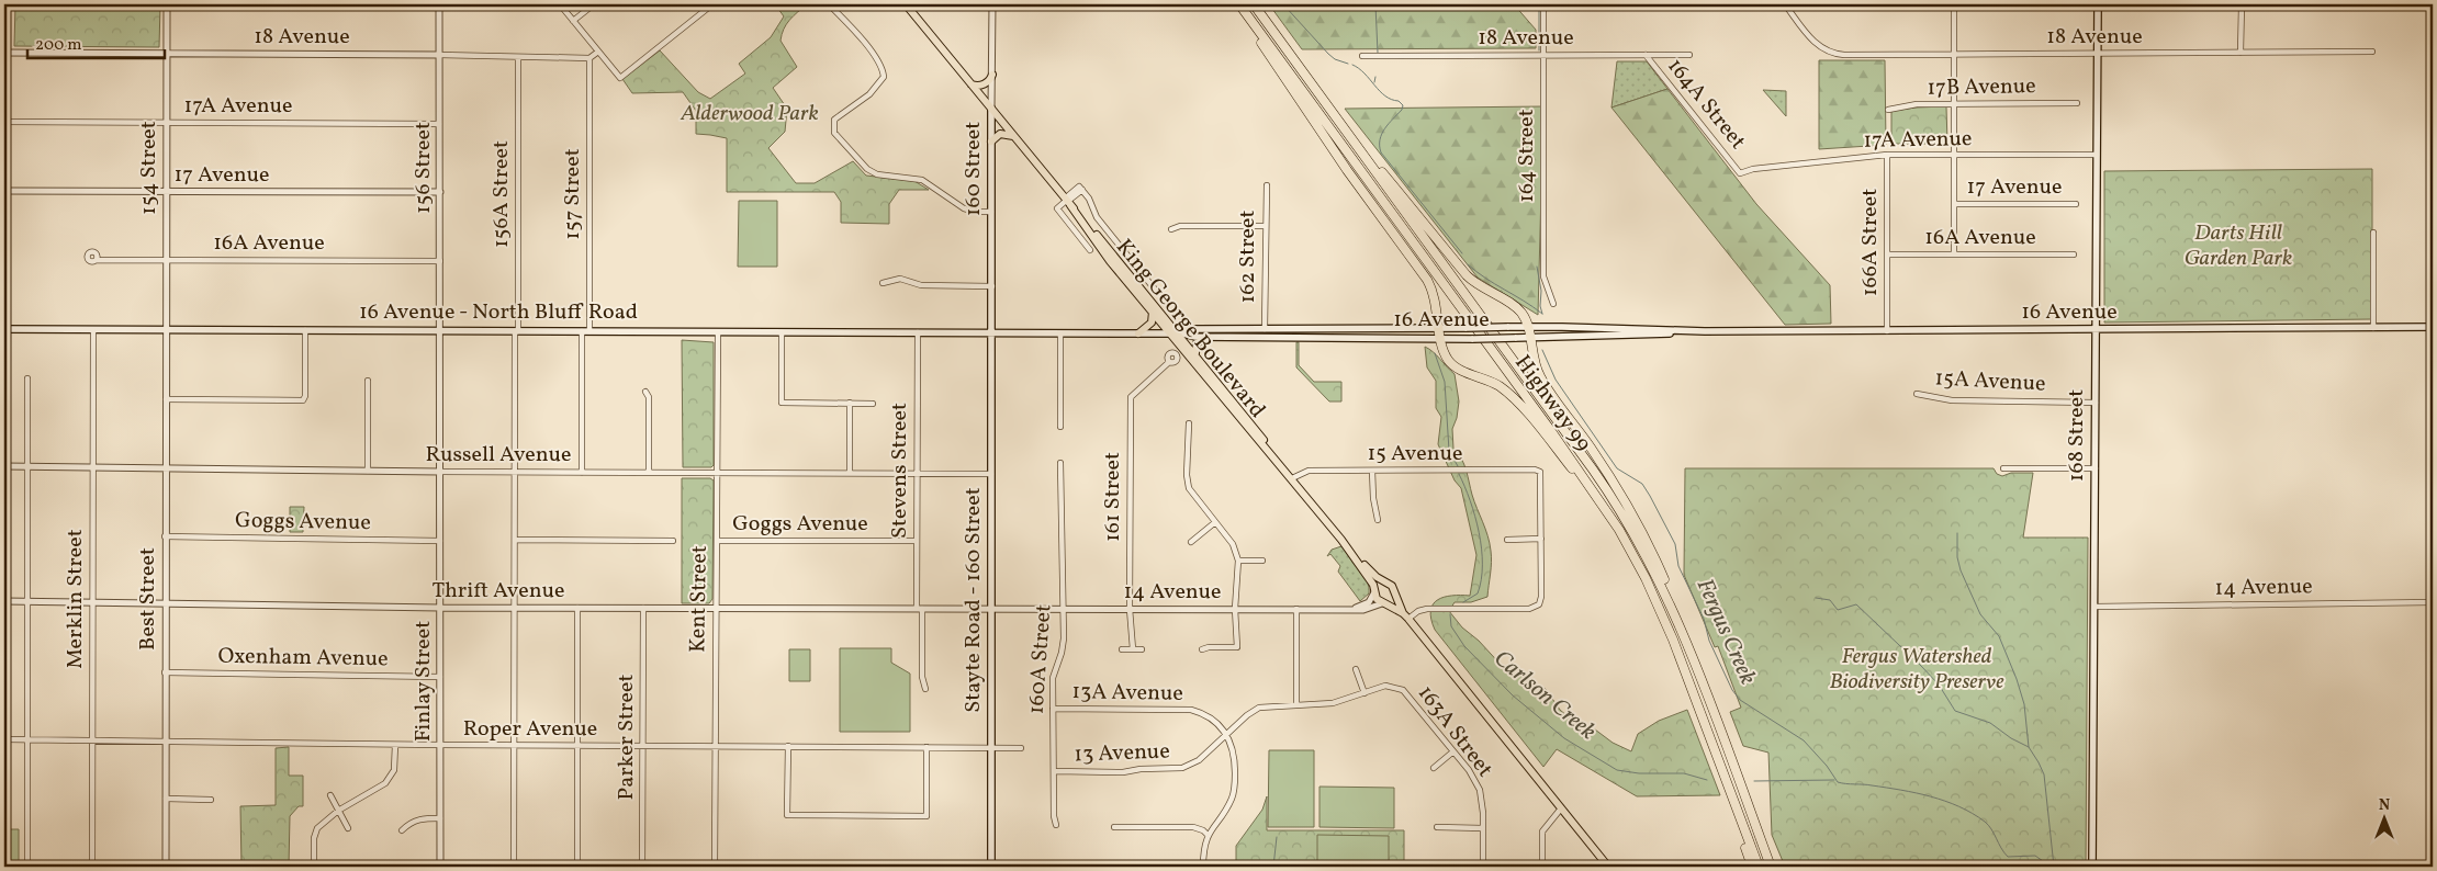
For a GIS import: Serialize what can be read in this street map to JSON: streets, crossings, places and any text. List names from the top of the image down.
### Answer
{
  "streets": {
    "highway": ["Highway 99"],
    "main road": [
      "160 Street",
      "16 Avenue - North Bluff Road",
      "16 Avenue",
      "King George Boulevard",
      "168 Street",
      "Stayte Road - 160 Street"
    ],
    "street": [
      "18 Avenue",
      "17B Avenue",
      "164A Street",
      "17A Avenue",
      "164 Street",
      "154 Street",
      "156 Street",
      "17 Avenue",
      "156A Street",
      "157 Street",
      "16A Avenue",
      "166A Street",
      "162 Street",
      "15A Avenue",
      "15 Avenue",
      "Russell Avenue",
      "Stevens Street",
      "161 Street",
      "Goggs Avenue",
      "14 Avenue",
      "Thrift Avenue",
      "Merklin Street",
      "Best Street",
      "Kent Street",
      "Oxenham Avenue",
      "160A Street",
      "Finlay Street",
      "13A Avenue",
      "Roper Avenue",
      "163A Street",
      "Parker Street",
      "13 Avenue"
    ]
  },
  "crossings": [
    ["18 Avenue", "164A Street"],
    ["18 Avenue", "164 Street"],
    ["18 Avenue", "154 Street"],
    ["18 Avenue", "156 Street"],
    ["18 Avenue", "156A Street"],
    ["18 Avenue", "157 Street"],
    ["18 Avenue", "168 Street"],
    ["164A Street", "17A Avenue"],
    ["17A Avenue", "154 Street"],
    ["17A Avenue", "156 Street"],
    ["17A Avenue", "166A Street"],
    ["17A Avenue", "168 Street"],
    ["154 Street", "17 Avenue"],
    ["154 Street", "16A Avenue"],
    ["154 Street", "16 Avenue - North Bluff Road"],
    ["154 Street", "Best Street"],
    ["156 Street", "17 Avenue"],
    ["156 Street", "16A Avenue"],
    ["156 Street", "16 Avenue - North Bluff Road"],
    ["156 Street", "Finlay Street"],
    ["160 Street", "16 Avenue - North Bluff Road"],
    ["160 Street", "16 Avenue"],
    ["160 Street", "King George Boulevard"],
    ["160 Street", "Stayte Road - 160 Street"],
    ["156A Street", "16 Avenue - North Bluff Road"],
    ["156A Street", "Russell Avenue"],
    ["156A Street", "Thrift Avenue"],
    ["156A Street", "Roper Avenue"],
    ["157 Street", "16 Avenue - North Bluff Road"],
    ["16A Avenue", "166A Street"],
    ["166A Street", "16 Avenue"],
    ["162 Street", "16 Avenue"],
    ["16 Avenue - North Bluff Road", "16 Avenue"],
    ["16 Avenue - North Bluff Road", "Stevens Street"],
    ["16 Avenue - North Bluff Road", "Merklin Street"],
    ["16 Avenue - North Bluff Road", "Best Street"],
    ["16 Avenue - North Bluff Road", "Kent Street"],
    ["16 Avenue - North Bluff Road", "Stayte Road - 160 Street"],
    ["16 Avenue - North Bluff Road", "Finlay Street"],
    ["16 Avenue", "King George Boulevard"],
    ["16 Avenue", "168 Street"],
    ["16 Avenue", "Stayte Road - 160 Street"],
    ["King George Boulevard", "15 Avenue"],
    ["King George Boulevard", "14 Avenue"],
    ["15A Avenue", "168 Street"],
    ["168 Street", "14 Avenue"],
    ["Russell Avenue", "Stevens Street"],
    ["Russell Avenue", "Merklin Street"],
    ["Russell Avenue", "Best Street"],
    ["Russell Avenue", "Kent Street"],
    ["Russell Avenue", "Stayte Road - 160 Street"],
    ["Russell Avenue", "Finlay Street"],
    ["Stevens Street", "Goggs Avenue"],
    ["Stevens Street", "Thrift Avenue"],
    ["161 Street", "14 Avenue"],
    ["Goggs Avenue", "Best Street"],
    ["Goggs Avenue", "Kent Street"],
    ["Goggs Avenue", "Finlay Street"],
    ["14 Avenue", "Thrift Avenue"],
    ["14 Avenue", "Stayte Road - 160 Street"],
    ["14 Avenue", "160A Street"],
    ["Thrift Avenue", "Merklin Street"],
    ["Thrift Avenue", "Best Street"],
    ["Thrift Avenue", "Kent Street"],
    ["Thrift Avenue", "Stayte Road - 160 Street"],
    ["Thrift Avenue", "Finlay Street"],
    ["Thrift Avenue", "Parker Street"],
    ["Merklin Street", "Roper Avenue"],
    ["Best Street", "Oxenham Avenue"],
    ["Best Street", "Roper Avenue"],
    ["Kent Street", "Roper Avenue"],
    ["Stayte Road - 160 Street", "Roper Avenue"],
    ["Oxenham Avenue", "Finlay Street"],
    ["160A Street", "13A Avenue"],
    ["160A Street", "13 Avenue"],
    ["Finlay Street", "Roper Avenue"],
    ["13A Avenue", "13 Avenue"],
    ["Roper Avenue", "Parker Street"],
    ["163A Street", "13 Avenue"]
  ],
  "water": ["Fergus Creek", "Carlson Creek"],
  "parks": ["Alderwood Park", "Darts Hill Garden Park", "Fergus Watershed Biodiversity Preserve"],
  "scale_bar": "200 m",
  "north": "top"
}
